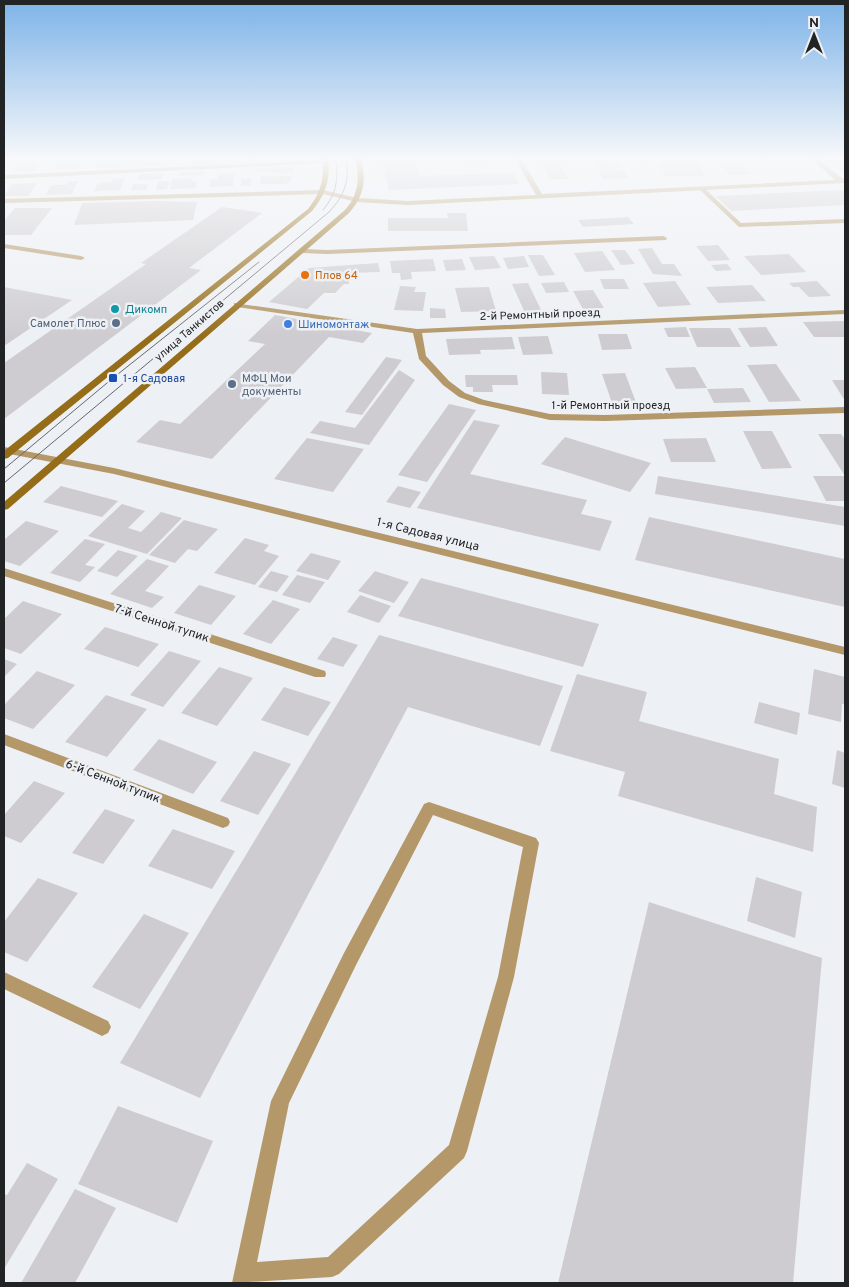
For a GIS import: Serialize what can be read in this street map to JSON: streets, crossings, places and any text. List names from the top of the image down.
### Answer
{
  "streets": {
    "main road": ["улица Танкистов"],
    "street": [
      "2-й Ремонтный проезд",
      "1-й Ремонтный проезд",
      "1-я Садовая улица",
      "7-й Сенной тупик",
      "6-й Сенной тупик"
    ]
  },
  "crossings": [
    ["2-й Ремонтный проезд", "улица Танкистов"],
    ["2-й Ремонтный проезд", "1-й Ремонтный проезд"],
    ["улица Танкистов", "1-я Садовая улица"]
  ],
  "places": {
    "other": [
      "Плов 64",
      "Дикомп",
      "Самолет Плюс",
      "Шиномонтаж",
      "МФЦ Мои документы"
    ],
    "transit": ["1-я Садовая"]
  },
  "north": "top"
}
